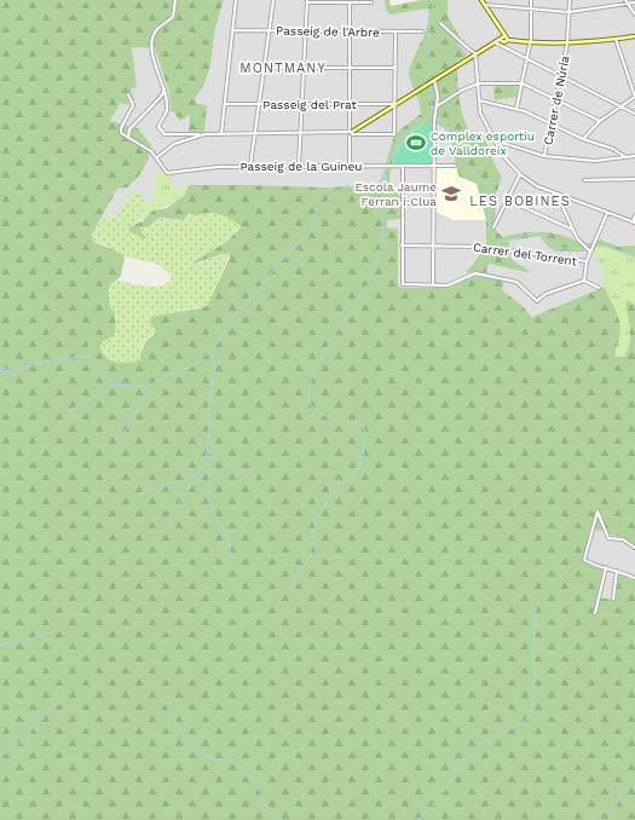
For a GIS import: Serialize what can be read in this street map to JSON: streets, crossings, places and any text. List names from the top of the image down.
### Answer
{
  "streets": {
    "street": [
      "Passeig de l'Arbre",
      "Carrer de Núria",
      "Passeig del Prat",
      "Passeig de la Guineu",
      "Carrer del Torrent"
    ]
  },
  "districts": ["MONTMANY", "LES BOBINES"],
  "places": {
    "sports": ["Complex esportiu de Valldoreix"],
    "school or university": ["Escola Jaume Ferran i Clua"]
  }
}
